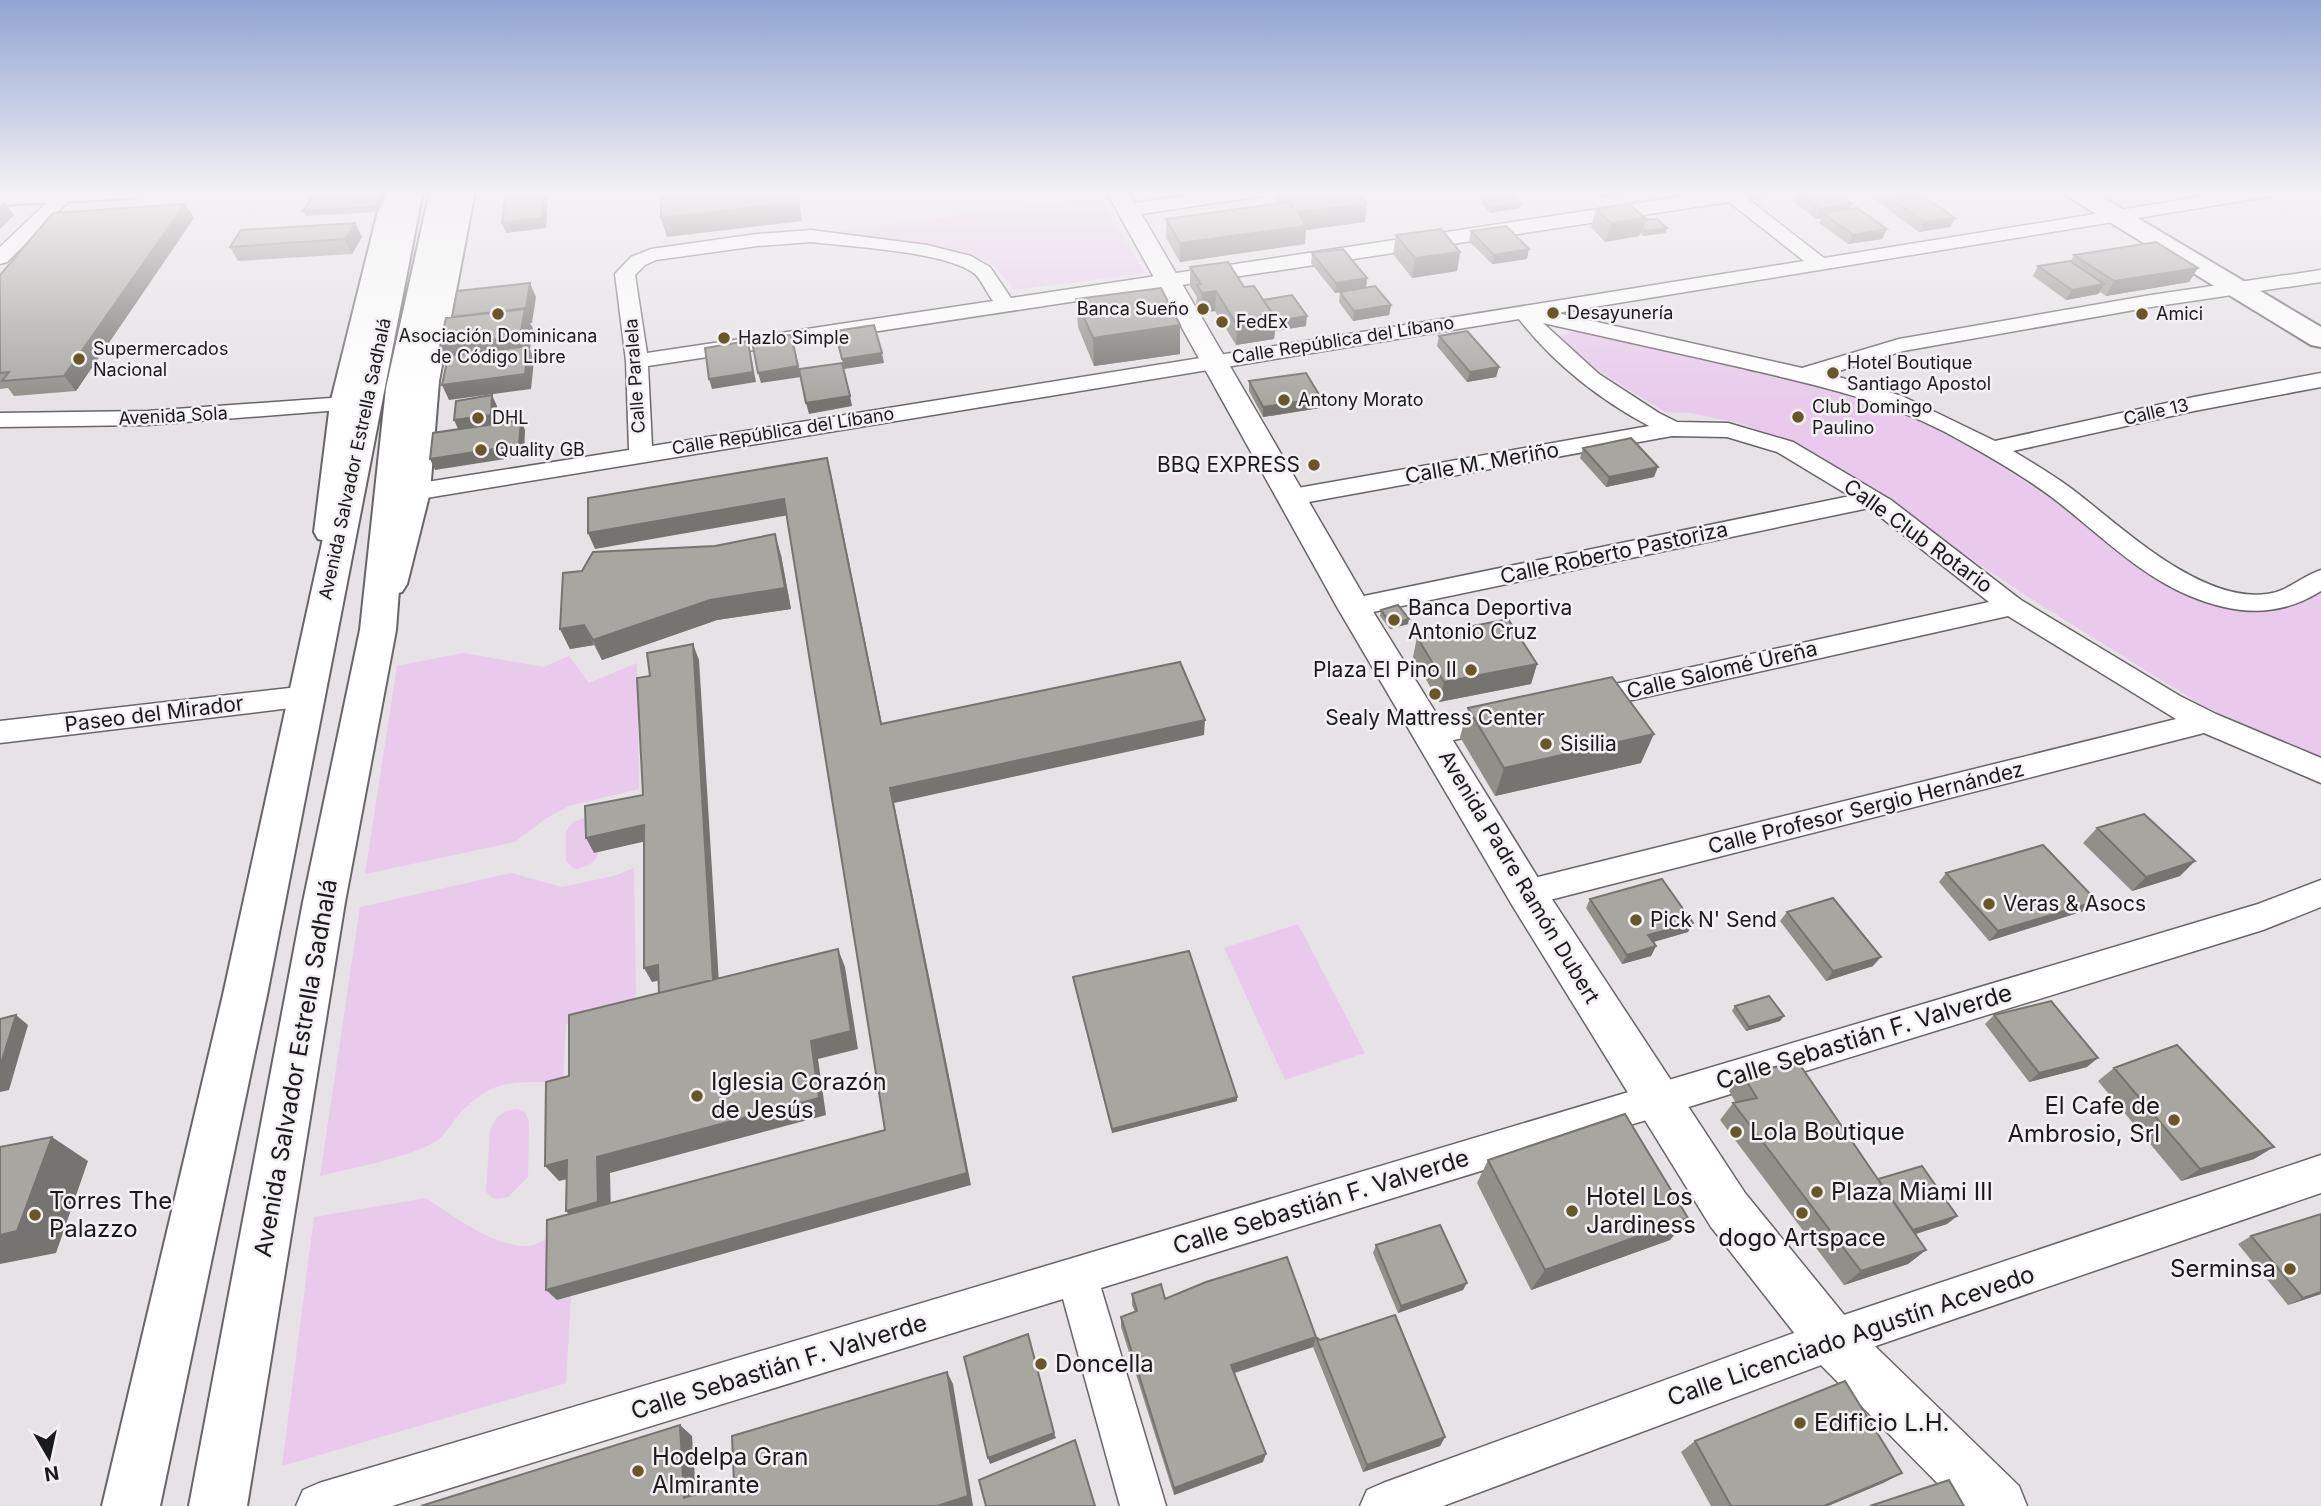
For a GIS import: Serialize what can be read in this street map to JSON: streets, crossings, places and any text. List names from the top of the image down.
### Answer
{
  "streets": {
    "main road": ["Avenida Salvador Estrella Sadhalá"],
    "street": [
      "Calle República del Líbano",
      "Calle Paralela",
      "Calle 13",
      "Avenida Sola",
      "Calle M. Meriño",
      "Calle Club Rotario",
      "Calle Roberto Pastoriza",
      "Calle Salomé Ureña",
      "Paseo del Mirador",
      "Calle Profesor Sergio Hernández",
      "Avenida Padre Ramón Dubert",
      "Calle Sebastián F. Valverde",
      "Calle Licenciado Agustín Acevedo"
    ]
  },
  "crossings": [
    ["Calle República del Líbano", "Calle Paralela"],
    ["Calle República del Líbano", "Avenida Salvador Estrella Sadhalá"],
    ["Calle República del Líbano", "Avenida Padre Ramón Dubert"],
    ["Avenida Sola", "Avenida Salvador Estrella Sadhalá"],
    ["Avenida Salvador Estrella Sadhalá", "Paseo del Mirador"],
    ["Calle M. Meriño", "Calle Club Rotario"],
    ["Calle M. Meriño", "Avenida Padre Ramón Dubert"],
    ["Calle Club Rotario", "Calle Roberto Pastoriza"],
    ["Calle Club Rotario", "Calle Salomé Ureña"],
    ["Calle Club Rotario", "Calle Profesor Sergio Hernández"],
    ["Calle Roberto Pastoriza", "Avenida Padre Ramón Dubert"],
    ["Calle Salomé Ureña", "Avenida Padre Ramón Dubert"],
    ["Calle Profesor Sergio Hernández", "Avenida Padre Ramón Dubert"],
    ["Avenida Padre Ramón Dubert", "Calle Sebastián F. Valverde"],
    ["Avenida Padre Ramón Dubert", "Calle Licenciado Agustín Acevedo"]
  ],
  "places": [
    "Banca Sueño",
    "Desayunería",
    "Asociación Dominicana de Código Libre",
    "Amici",
    "FedEx",
    "Hazlo Simple",
    "Supermercados Nacional",
    "Hotel Boutique Santiago Apostol",
    "Antony Morato",
    "Club Domingo Paulino",
    "DHL",
    "Quality GB",
    "BBQ EXPRESS",
    "Banca Deportiva Antonio Cruz",
    "Plaza El Pino II",
    "Sealy Mattress Center",
    "Sisilia",
    "Veras & Asocs",
    "Pick N' Send",
    "Iglesia Corazón de Jesús",
    "El Cafe de Ambrosio, Srl",
    "Lola Boutique",
    "Plaza Miami III",
    "Hotel Los Jardiness",
    "dogo Artspace",
    "Torres The Palazzo",
    "Serminsa",
    "Doncella",
    "Edificio L.H.",
    "Hodelpa Gran Almirante"
  ],
  "north": "bottom"
}
